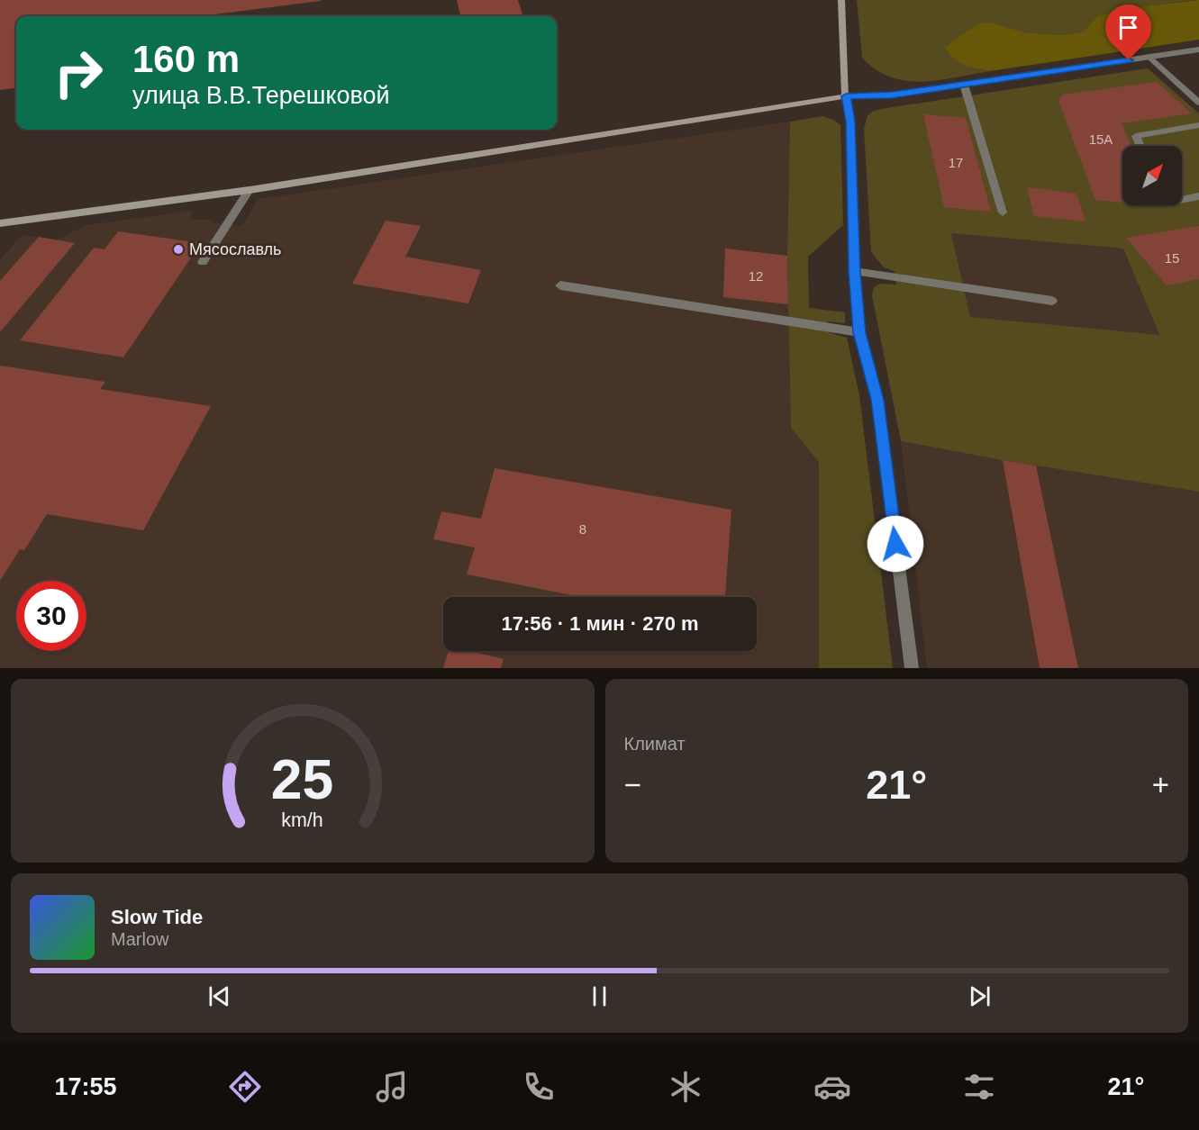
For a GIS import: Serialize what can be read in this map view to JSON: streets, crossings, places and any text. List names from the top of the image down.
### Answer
{
  "places": ["Мясославль"],
  "house_numbers": [
    "15А",
    "17",
    "15",
    "12",
    "8"
  ],
  "north": "top right",
  "page": {
    "turn": ["160 m", "улица В.В.Терешковой"],
    "limit": "30",
    "trip": "17:56 · 1 мин · 270 m",
    "tile": "Климат",
    "heat": ["−", "21°", "+"],
    "song": ["Slow Tide", "Marlow"],
    "tabs": ["17:55", "21°"],
    "gauge": ["25", "km/h"]
  }
}
